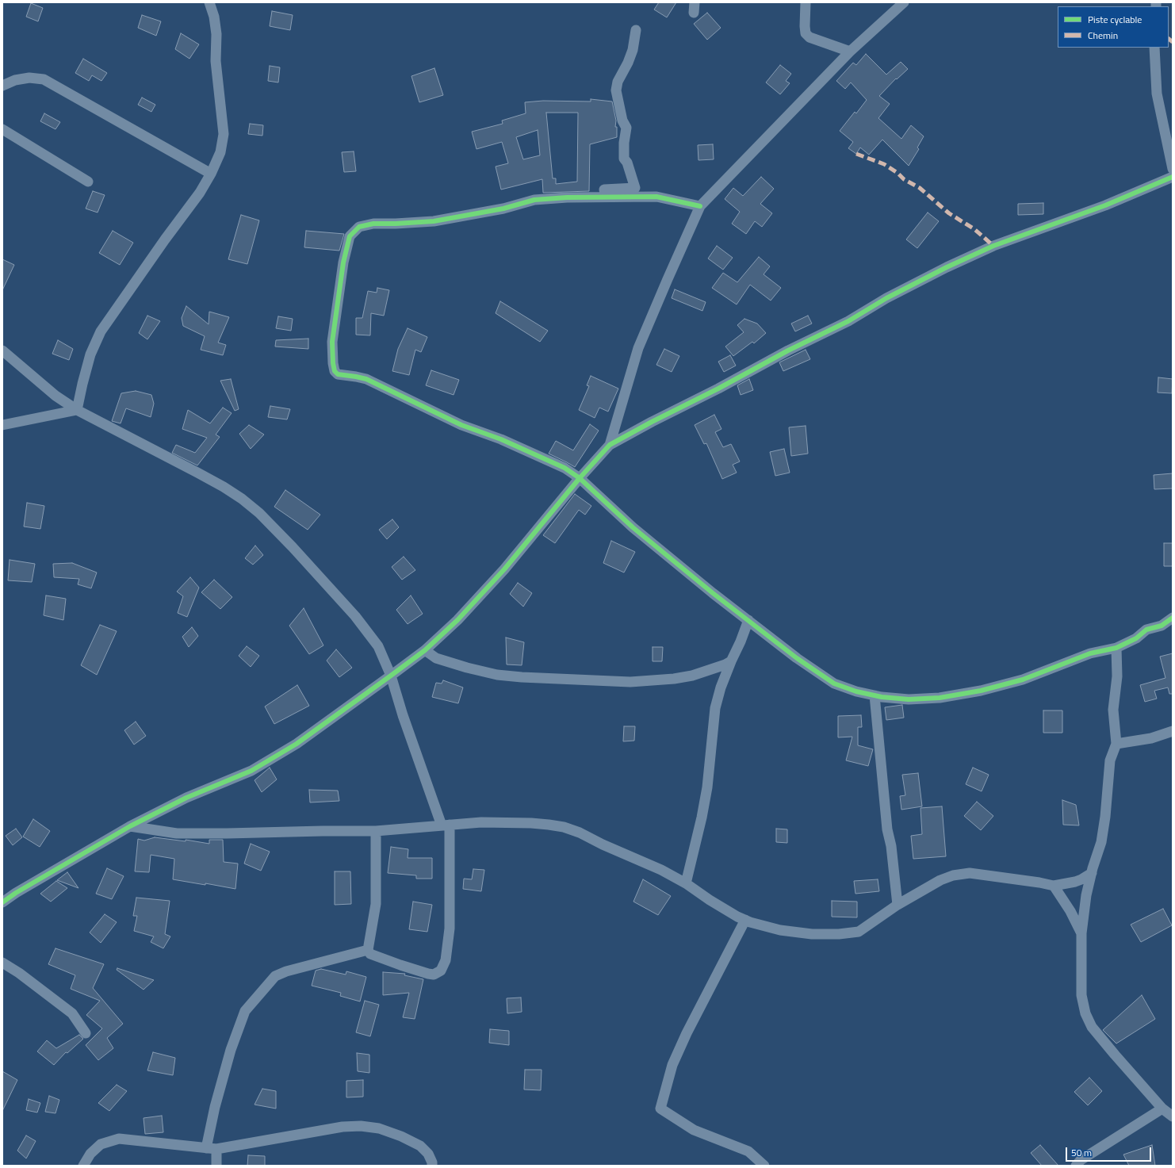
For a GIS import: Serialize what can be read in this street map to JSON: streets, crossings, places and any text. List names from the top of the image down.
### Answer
{
  "legend": ["Piste cyclable", "Chemin"],
  "scale_bar": "50 m"
}
